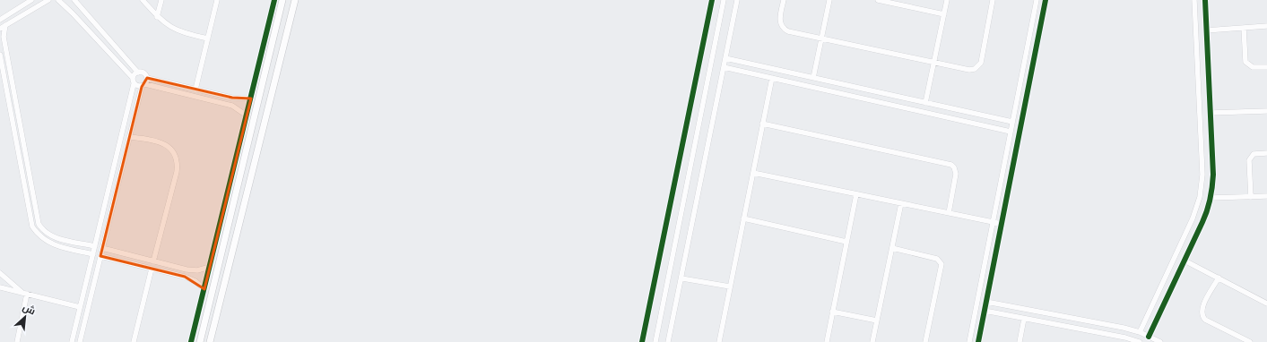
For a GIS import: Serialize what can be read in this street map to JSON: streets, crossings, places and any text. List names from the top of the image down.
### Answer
{
  "north": "top right"
}
